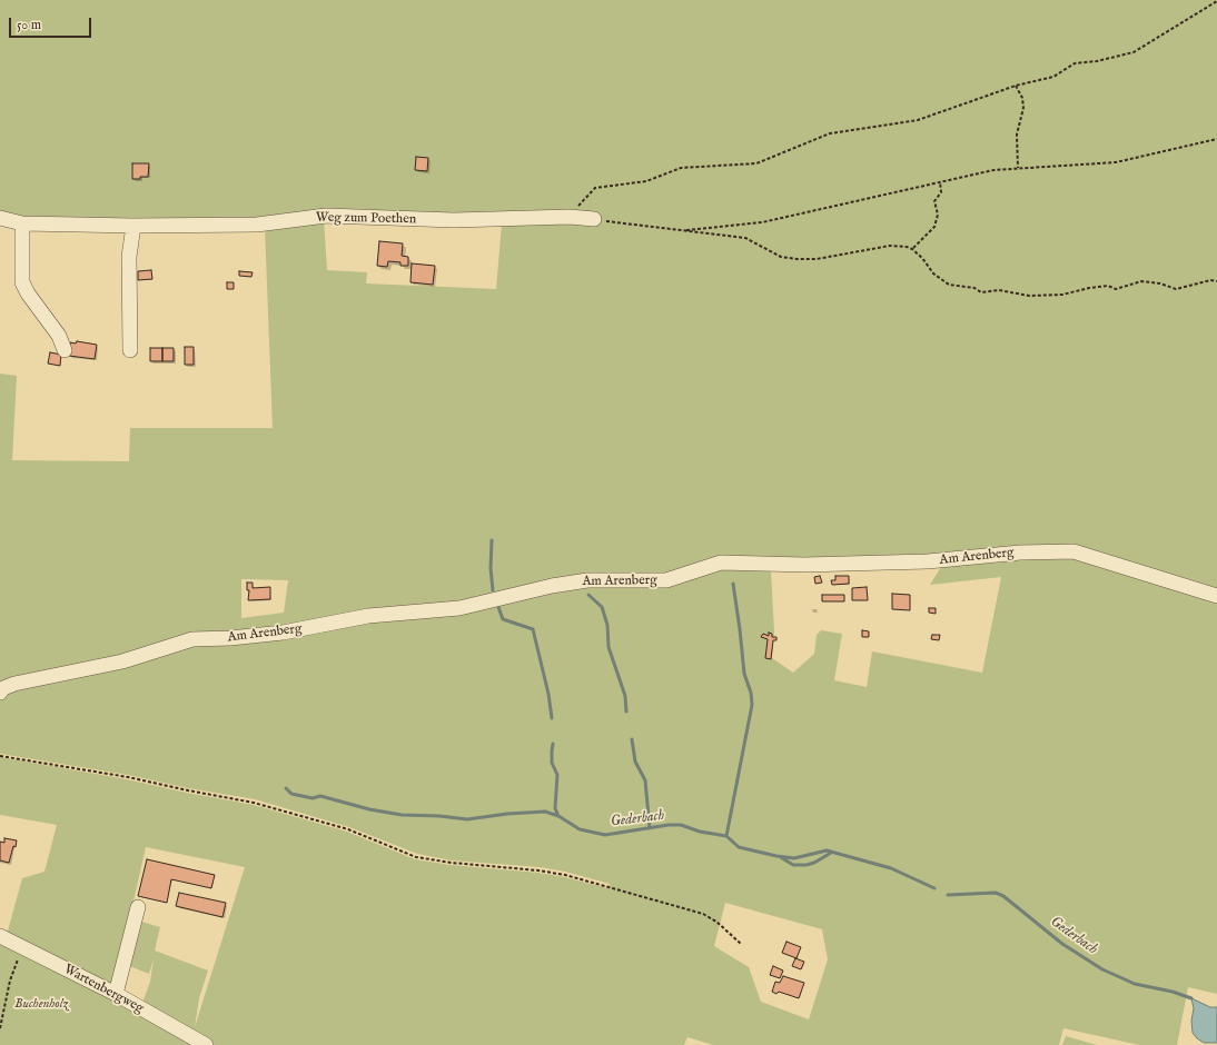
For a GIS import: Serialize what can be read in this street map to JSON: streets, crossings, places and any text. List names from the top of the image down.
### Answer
{
  "streets": {
    "street": ["Weg zum Poethen", "Am Arenberg", "Wartenbergweg"]
  },
  "water": ["Gederbach"],
  "parks": ["Buchenholz"],
  "scale_bar": "50 m"
}
